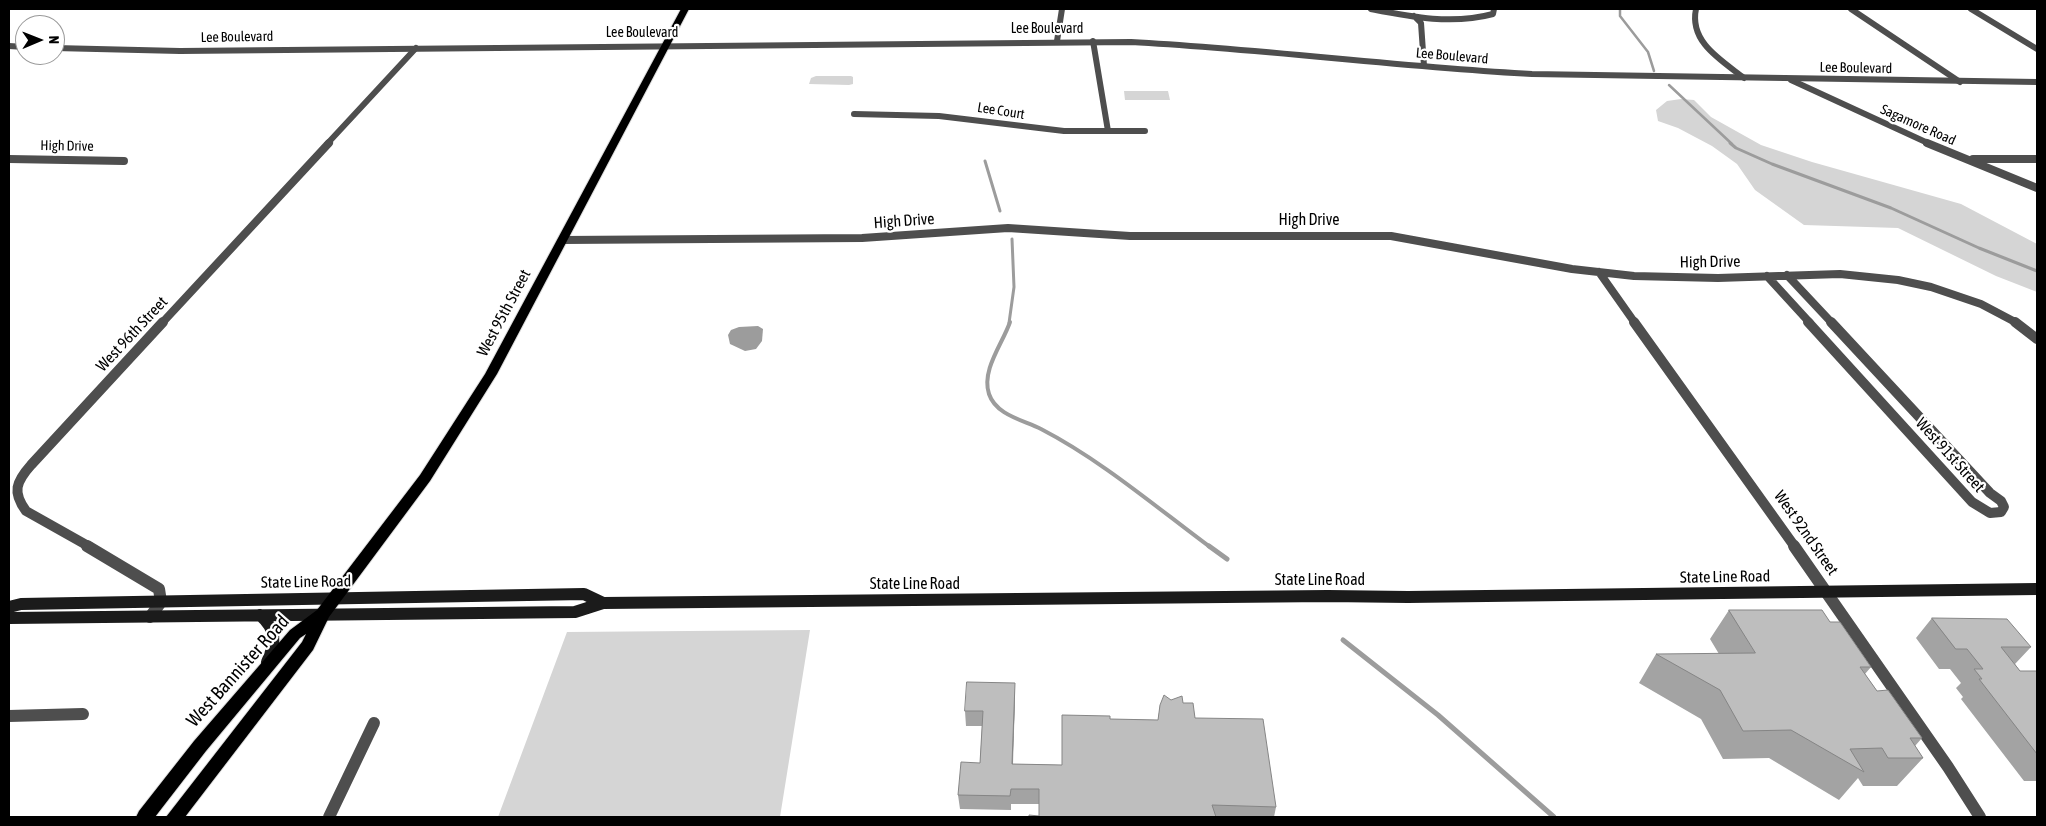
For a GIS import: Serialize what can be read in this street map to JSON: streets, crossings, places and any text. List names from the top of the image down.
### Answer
{
  "streets": {
    "main road": ["West 95th Street", "State Line Road", "West Bannister Road"],
    "street": [
      "Lee Boulevard",
      "Lee Court",
      "Sagamore Road",
      "High Drive",
      "West 96th Street",
      "West 91st Street",
      "West 92nd Street"
    ]
  },
  "crossings": [
    ["Lee Boulevard", "Sagamore Road"],
    ["Lee Boulevard", "West 95th Street"],
    ["Lee Boulevard", "West 96th Street"],
    ["High Drive", "West 95th Street"],
    ["High Drive", "West 91st Street"],
    ["High Drive", "West 92nd Street"],
    ["West 95th Street", "State Line Road"],
    ["West 95th Street", "West Bannister Road"],
    ["West 96th Street", "State Line Road"],
    ["West 92nd Street", "State Line Road"],
    ["State Line Road", "West Bannister Road"]
  ],
  "north": "right"
}
